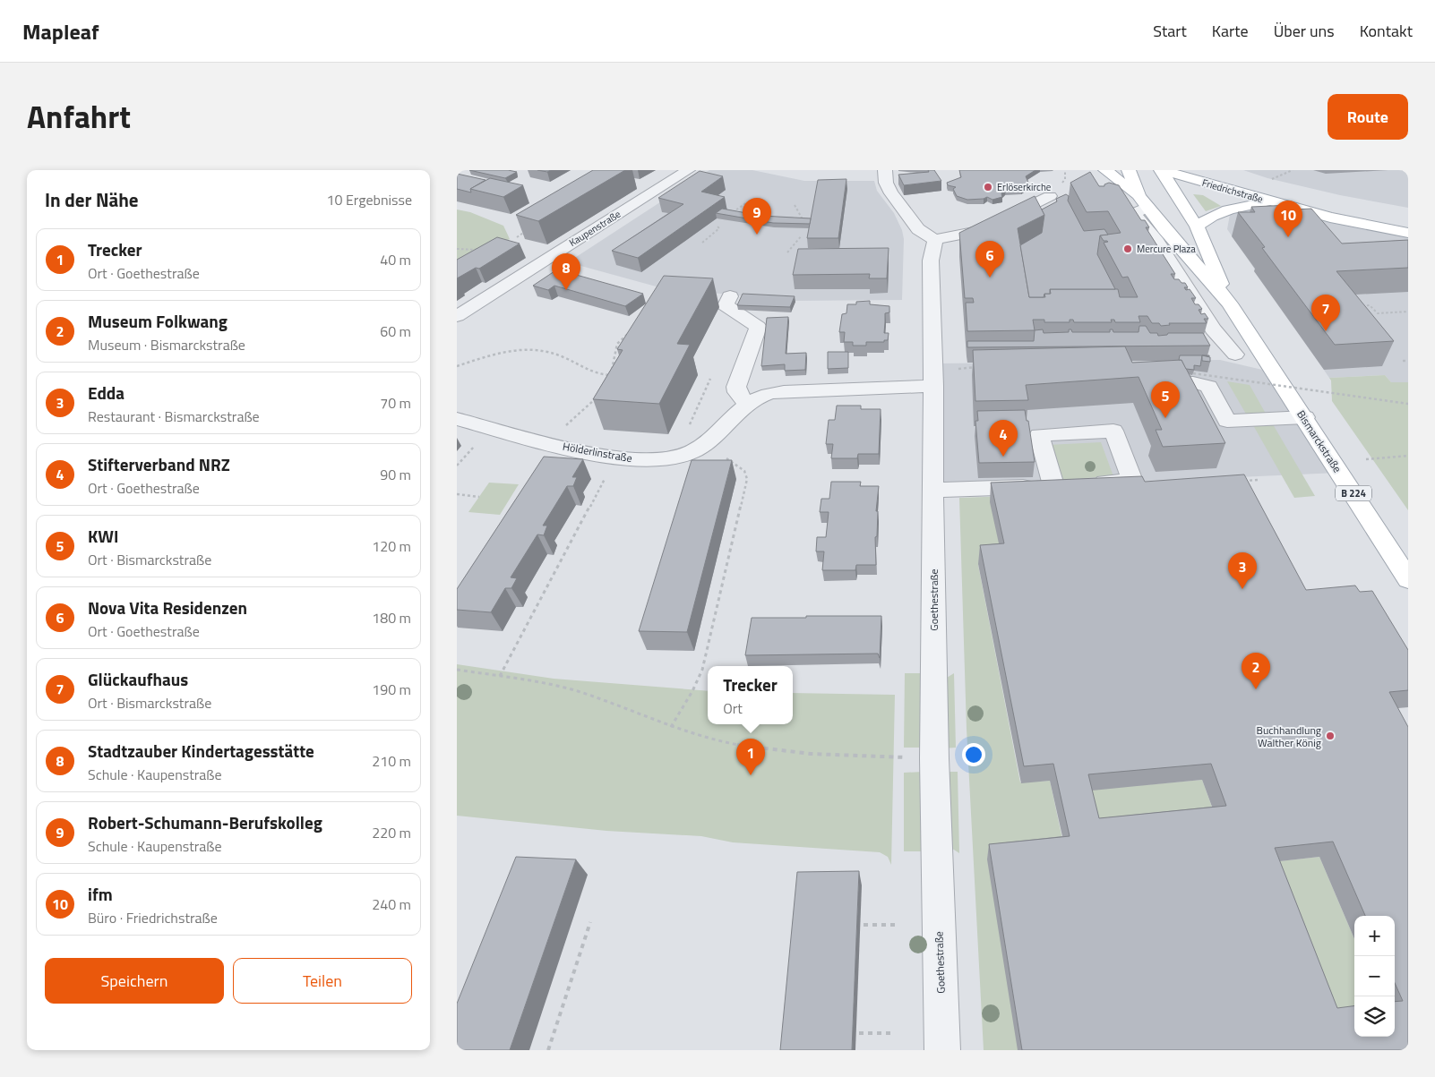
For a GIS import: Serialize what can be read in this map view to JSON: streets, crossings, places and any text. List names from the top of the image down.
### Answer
{
  "streets": {
    "main road": ["Friedrichstraße", "Bismarckstraße", "B 224"],
    "street": ["Kaupenstraße", "Hölderlinstraße", "Goethestraße"]
  },
  "crossings": [
    ["Friedrichstraße", "Bismarckstraße"],
    ["Hölderlinstraße", "Goethestraße"]
  ],
  "places": ["Erlöserkirche", "Mercure Plaza", "Buchhandlung Walther König"],
  "page": {
    "header": "Mapleaf",
    "nav": [
      "Start",
      "Karte",
      "Über uns",
      "Kontakt"
    ],
    "title": "Anfahrt",
    "buttons": [
      "Route",
      ["Speichern", "Teilen"]
    ],
    "heading": ["In der Nähe", "10 Ergebnisse"],
    "pins": [
      "9",
      "10",
      "6",
      "8",
      "7",
      "5",
      "4",
      "3",
      "2",
      "1"
    ],
    "list": [
      {
        "mark": "1",
        "name": "Trecker",
        "note": "Ort · Goethestraße",
        "value": "40 m"
      },
      {
        "mark": "2",
        "name": "Museum Folkwang",
        "note": "Museum · Bismarckstraße",
        "value": "60 m"
      },
      {
        "mark": "3",
        "name": "Edda",
        "note": "Restaurant · Bismarckstraße",
        "value": "70 m"
      },
      {
        "mark": "4",
        "name": "Stifterverband NRZ",
        "note": "Ort · Goethestraße",
        "value": "90 m"
      },
      {
        "mark": "5",
        "name": "KWI",
        "note": "Ort · Bismarckstraße",
        "value": "120 m"
      },
      {
        "mark": "6",
        "name": "Nova Vita Residenzen",
        "note": "Ort · Goethestraße",
        "value": "180 m"
      },
      {
        "mark": "7",
        "name": "Glückaufhaus",
        "note": "Ort · Bismarckstraße",
        "value": "190 m"
      },
      {
        "mark": "8",
        "name": "Stadtzauber Kindertagesstätte",
        "note": "Schule · Kaupenstraße",
        "value": "210 m"
      },
      {
        "mark": "9",
        "name": "Robert-Schumann-Berufskolleg",
        "note": "Schule · Kaupenstraße",
        "value": "220 m"
      },
      {
        "mark": "10",
        "name": "ifm",
        "note": "Büro · Friedrichstraße",
        "value": "240 m"
      }
    ],
    "popup": ["Trecker", "Ort"],
    "map_buttons": ["+", "−"]
  }
}
